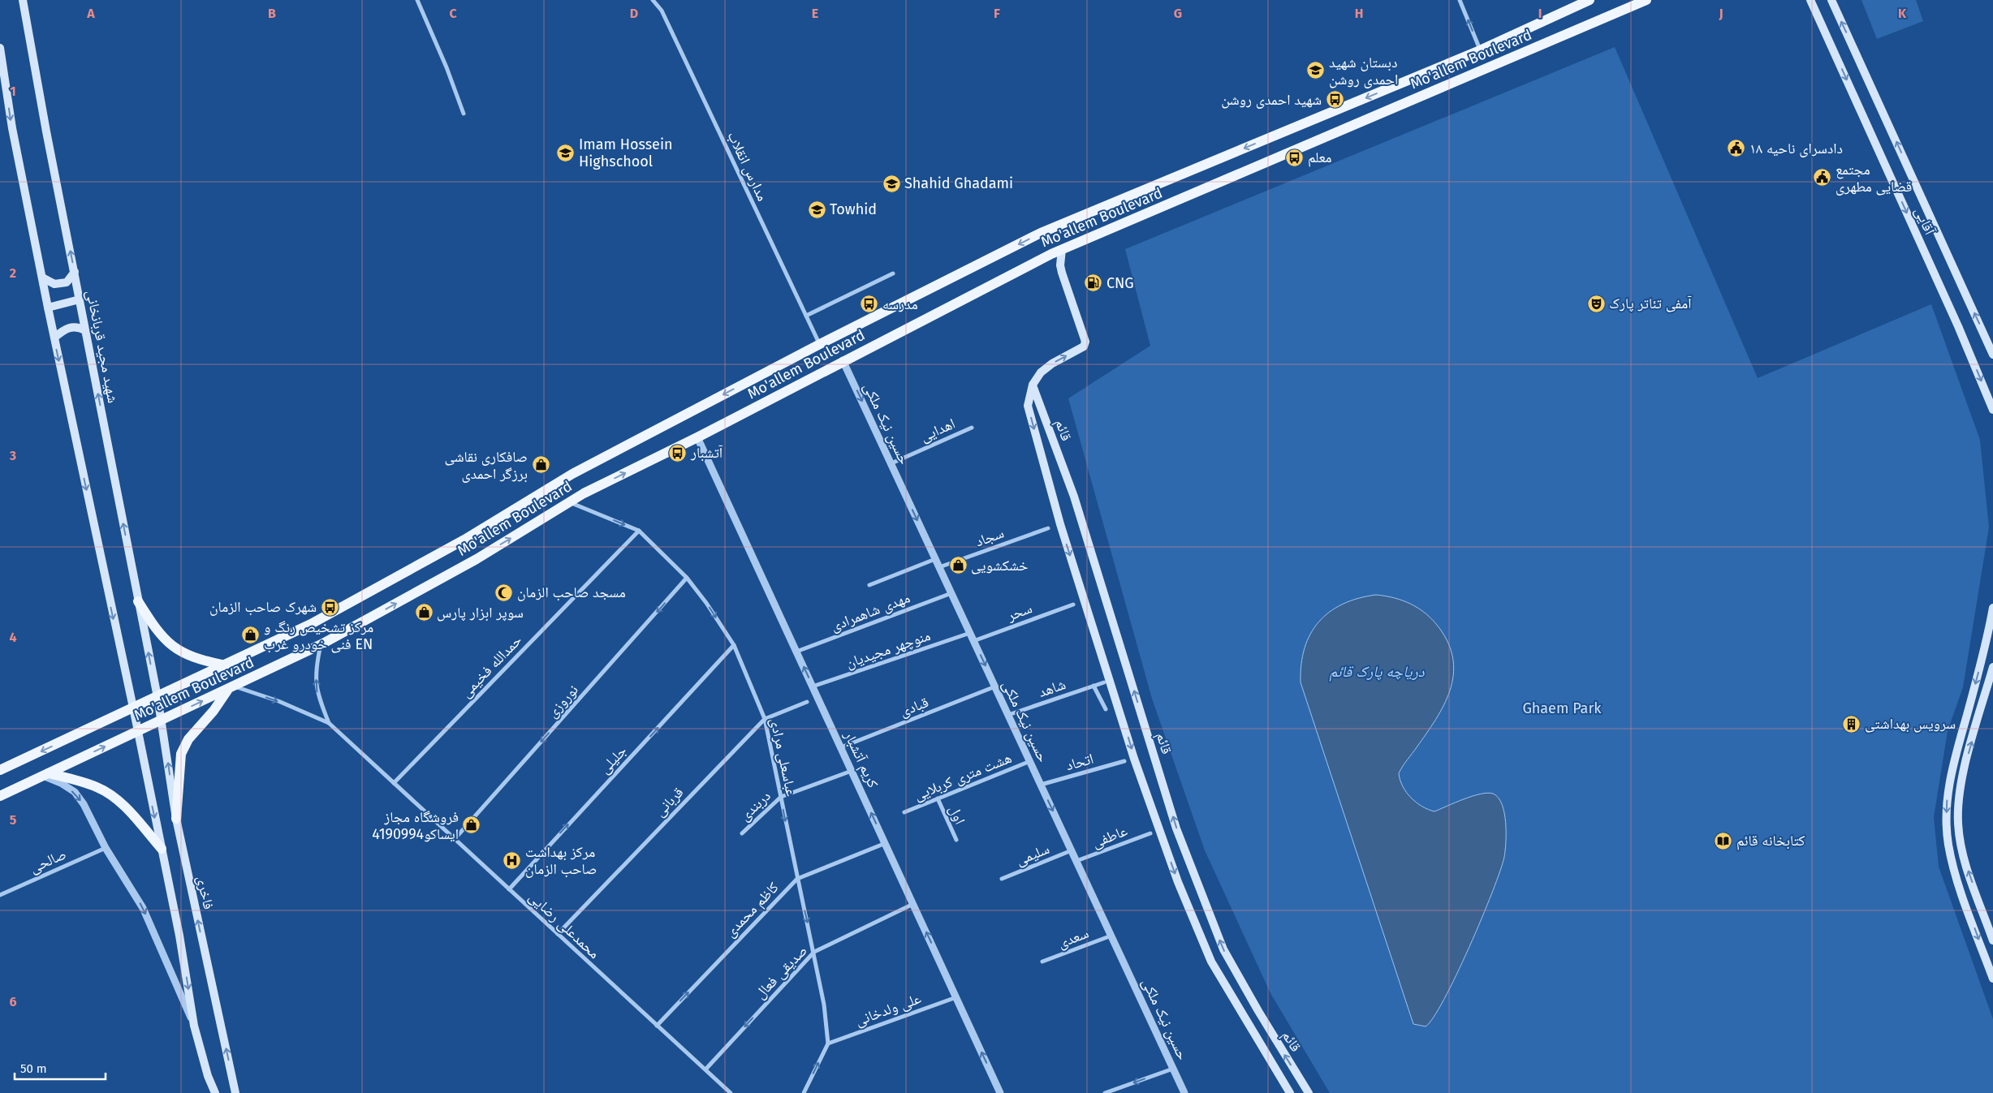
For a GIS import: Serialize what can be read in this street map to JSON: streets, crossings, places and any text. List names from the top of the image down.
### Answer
{
  "streets": {
    "main road": [
      "Mo'allem Boulevard",
      "آقایی",
      "شهید مجید قربانخانی",
      "قائم",
      "فاخری"
    ],
    "street": [
      "مدارس انقلاب",
      "حسین نیک ملکی",
      "اهدایی",
      "سجاد",
      "مهدی شاهمرادی",
      "سحر",
      "منوچهر مجیدیان",
      "حمدالله فخیمی",
      "شاهد",
      "نوروزی",
      "قبادی",
      "عباسعلی مرادی",
      "جلیلی",
      "کریم آتشبار",
      "اتحاد",
      "هشت متری کربلایی",
      "قربانی",
      "دربندی",
      "اول",
      "عاطفی",
      "سلیمی",
      "صالحی",
      "کاظم محمدی",
      "محمدعلی رضایی",
      "سعدی",
      "صدیقی فعال",
      "علی ولدخانی"
    ]
  },
  "crossings": [
    ["Mo'allem Boulevard", "مدارس انقلاب"],
    ["Mo'allem Boulevard", "شهید مجید قربانخانی"],
    ["Mo'allem Boulevard", "حسین نیک ملکی"],
    ["Mo'allem Boulevard", "قائم"],
    ["Mo'allem Boulevard", "عباسعلی مرادی"],
    ["Mo'allem Boulevard", "کریم آتشبار"],
    ["Mo'allem Boulevard", "فاخری"],
    ["شهید مجید قربانخانی", "فاخری"],
    ["حسین نیک ملکی", "اهدایی"],
    ["حسین نیک ملکی", "سجاد"],
    ["حسین نیک ملکی", "مهدی شاهمرادی"],
    ["حسین نیک ملکی", "سحر"],
    ["حسین نیک ملکی", "منوچهر مجیدیان"],
    ["حسین نیک ملکی", "شاهد"],
    ["حسین نیک ملکی", "قبادی"],
    ["حسین نیک ملکی", "اتحاد"],
    ["حسین نیک ملکی", "هشت متری کربلایی"],
    ["حسین نیک ملکی", "عاطفی"],
    ["حسین نیک ملکی", "سلیمی"],
    ["حسین نیک ملکی", "سعدی"],
    ["مهدی شاهمرادی", "کریم آتشبار"],
    ["منوچهر مجیدیان", "کریم آتشبار"],
    ["حمدالله فخیمی", "عباسعلی مرادی"],
    ["حمدالله فخیمی", "محمدعلی رضایی"],
    ["نوروزی", "عباسعلی مرادی"],
    ["نوروزی", "محمدعلی رضایی"],
    ["قبادی", "کریم آتشبار"],
    ["عباسعلی مرادی", "جلیلی"],
    ["عباسعلی مرادی", "قربانی"],
    ["عباسعلی مرادی", "دربندی"],
    ["عباسعلی مرادی", "کاظم محمدی"],
    ["عباسعلی مرادی", "صدیقی فعال"],
    ["عباسعلی مرادی", "علی ولدخانی"],
    ["جلیلی", "محمدعلی رضایی"],
    ["کریم آتشبار", "دربندی"],
    ["کریم آتشبار", "کاظم محمدی"],
    ["کریم آتشبار", "صدیقی فعال"],
    ["کریم آتشبار", "علی ولدخانی"],
    ["هشت متری کربلایی", "اول"],
    ["قربانی", "محمدعلی رضایی"],
    ["کاظم محمدی", "محمدعلی رضایی"],
    ["محمدعلی رضایی", "صدیقی فعال"]
  ],
  "one_way": [
    "حسین نیک ملکی",
    "نوروزی",
    "عباسعلی مرادی",
    "جلیلی",
    "کریم آتشبار",
    "کاظم محمدی",
    "صدیقی فعال"
  ],
  "water": ["دریاچه پارک قائم"],
  "parks": ["Ghaem Park"],
  "places": {
    "school or university": [
      "دبستان شهید احمدی روشن",
      "Imam Hossein Highschool",
      "Shahid Ghadami",
      "Towhid"
    ],
    "bus stop": [
      "شهید احمدی روشن",
      "معلم",
      "مدرسه",
      "آتشبار",
      "شهرک صاحب الزمان"
    ],
    "public building": ["دادسرای ناحیه ۱۸", "مجتمع قضایی مطهری"],
    "fuel station": ["CNG"],
    "theatre": ["آمفی تئاتر پارک"],
    "shop": [
      "صافکاری نقاشی برزگر احمدی",
      "خشکشویی",
      "سوپر ابزار پارس",
      "مرکز تشخیص رنگ و فنی خودرو غرب EN",
      "فروشگاه مجاز ایساکو4190994"
    ],
    "mosque": ["مسجد صاحب الزمان"],
    "building": ["سرویس بهداشتی"],
    "library": ["کتابخانه قائم"],
    "hospital": ["مرکز بهداشت صاحب الزمان"]
  },
  "scale_bar": "50 m",
  "grid": {
    "columns": [
      "A",
      "B",
      "C",
      "D",
      "E",
      "F",
      "G",
      "H",
      "I",
      "J",
      "K"
    ],
    "rows": [
      "1",
      "2",
      "3",
      "4",
      "5",
      "6"
    ]
  }
}
